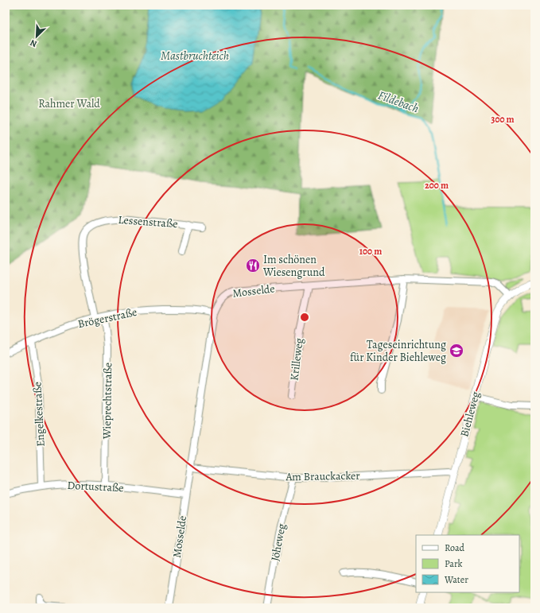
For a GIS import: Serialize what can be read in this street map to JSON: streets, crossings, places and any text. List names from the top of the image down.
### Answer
{
  "streets": {
    "street": [
      "Lessenstraße",
      "Mosselde",
      "Brögerstraße",
      "Krilleweg",
      "Wieprechtstraße",
      "Engelkestraße",
      "Biehleweg",
      "Am Brauckacker",
      "Dortustraße",
      "Jöheweg"
    ]
  },
  "crossings": [
    ["Lessenstraße", "Brögerstraße"],
    ["Mosselde", "Brögerstraße"],
    ["Mosselde", "Krilleweg"],
    ["Mosselde", "Biehleweg"],
    ["Mosselde", "Am Brauckacker"],
    ["Mosselde", "Dortustraße"],
    ["Brögerstraße", "Wieprechtstraße"],
    ["Brögerstraße", "Engelkestraße"],
    ["Wieprechtstraße", "Dortustraße"],
    ["Engelkestraße", "Dortustraße"],
    ["Biehleweg", "Am Brauckacker"],
    ["Am Brauckacker", "Jöheweg"]
  ],
  "water": ["Mastbruchteich", "Fildebach"],
  "parks": ["Rahmer Wald"],
  "places": {
    "restaurant": ["Im schönen Wiesengrund"],
    "school or university": ["Tageseinrichtung für Kinder Biehleweg"]
  },
  "legend": ["Road", "Park", "Water"],
  "north": "bottom left",
  "rings": ["300 m", "200 m", "100 m"]
}
